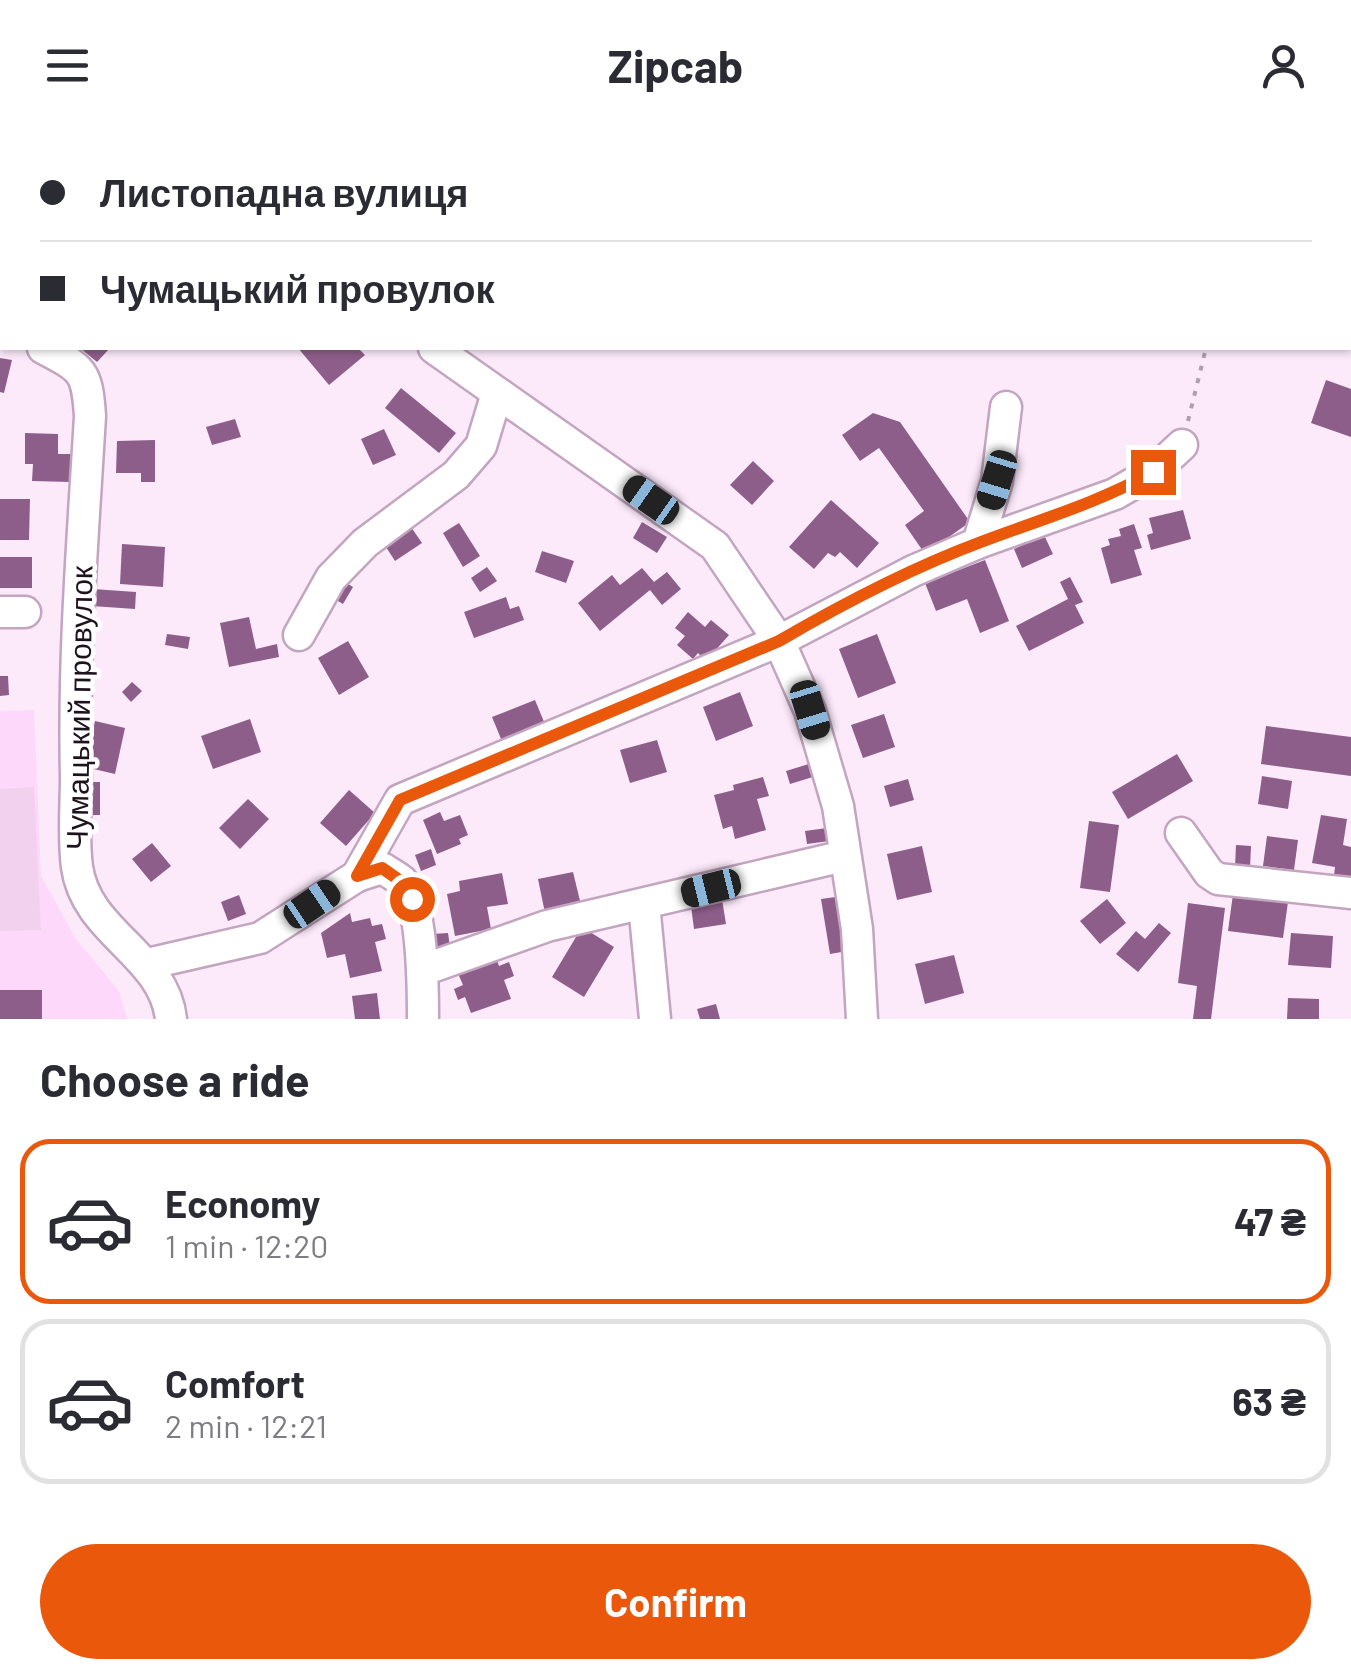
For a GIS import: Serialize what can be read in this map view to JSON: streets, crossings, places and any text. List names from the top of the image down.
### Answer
{
  "streets": {
    "street": ["Чумацький провулок"]
  },
  "page": {
    "header": "Zipcab",
    "banner": ["Листопадна вулиця", "Чумацький провулок"],
    "heading": "Choose a ride",
    "list": [
      {
        "name": "Economy",
        "note": "1 min · 12:20",
        "value": "47 ₴"
      },
      {
        "name": "Comfort",
        "note": "2 min · 12:21",
        "value": "63 ₴"
      }
    ],
    "buttons": "Confirm"
  }
}
